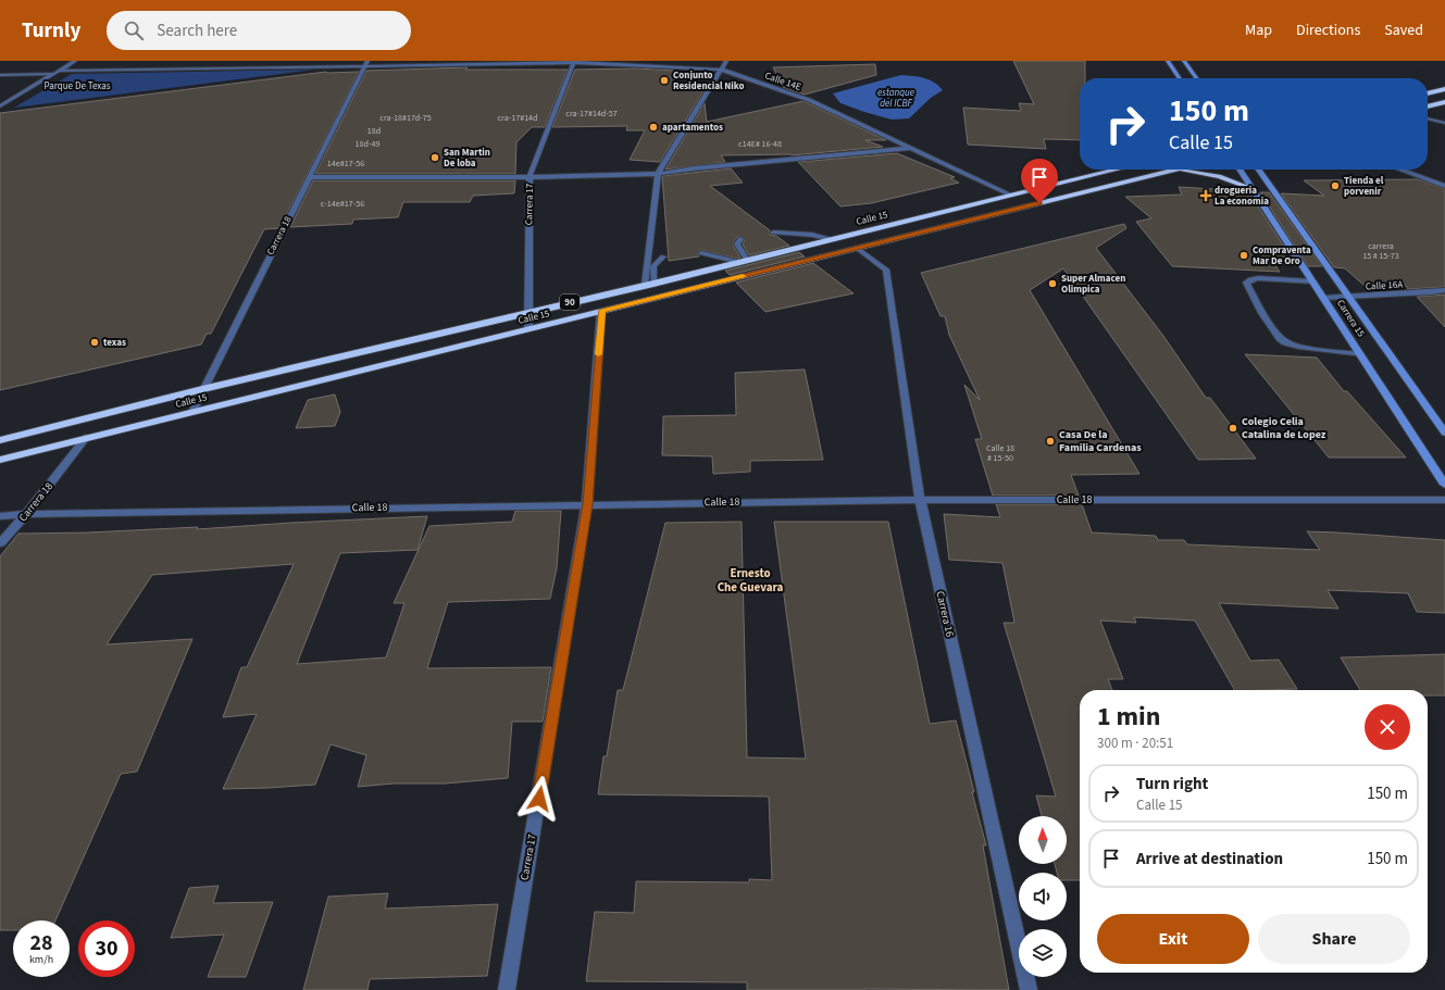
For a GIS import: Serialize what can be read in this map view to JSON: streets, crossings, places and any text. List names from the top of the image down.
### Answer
{
  "streets": {
    "highway": ["Calle 15", "90"],
    "main road": ["Carrera 15"],
    "street": [
      "Calle 14E",
      "Carrera 17",
      "Carrera 18",
      "Calle 16A",
      "Calle 18",
      "Carrera 16"
    ]
  },
  "crossings": [
    ["Calle 14E", "Carrera 17"],
    ["Calle 14E", "Calle 15"],
    ["Calle 14E", "Carrera 18"],
    ["Carrera 17", "Calle 15"],
    ["Carrera 17", "Calle 18"],
    ["Calle 15", "Carrera 18"],
    ["Calle 15", "Carrera 16"],
    ["Carrera 18", "Calle 18"],
    ["Calle 16A", "Carrera 15"],
    ["Calle 18", "Carrera 16"]
  ],
  "districts": ["Ernesto Che Guevara"],
  "water": ["estanque del ICBF"],
  "parks": ["Parque De Texas"],
  "places": {
    "other": [
      "Conjunto Residencial Niko",
      "apartamentos",
      "San Martin De loba",
      "Tienda el porvenir",
      "Compraventa Mar De Oro",
      "Super Almacen Olimpica",
      "texas",
      "Colegio Celia Catalina de Lopez",
      "Casa De la Familia Cardenas"
    ],
    "health": ["drogueria La economia"]
  },
  "house_numbers": [
    "cra-17#14d-57",
    "cra-18#17d-75",
    "cra-17#14d",
    "18d",
    "18d-49",
    "c14E# 16-48",
    "14e#17-56",
    "c-14e#17-56",
    "carrera 15 # 15-73",
    "Calle 18 # 15-50"
  ],
  "north": "top",
  "page": {
    "header": "Turnly",
    "search": "Search here",
    "nav": ["Map", "Directions", "Saved"],
    "turn": ["150 m", "Calle 15"],
    "heading": ["1 min", "300 m · 20:51"],
    "list": [
      {
        "name": "Turn right",
        "note": "Calle 15",
        "value": "150 m"
      },
      {
        "name": "Arrive at destination",
        "value": "150 m"
      }
    ],
    "buttons": ["Exit", "Share"],
    "speed": "28 km/h",
    "limit": "30"
  }
}
